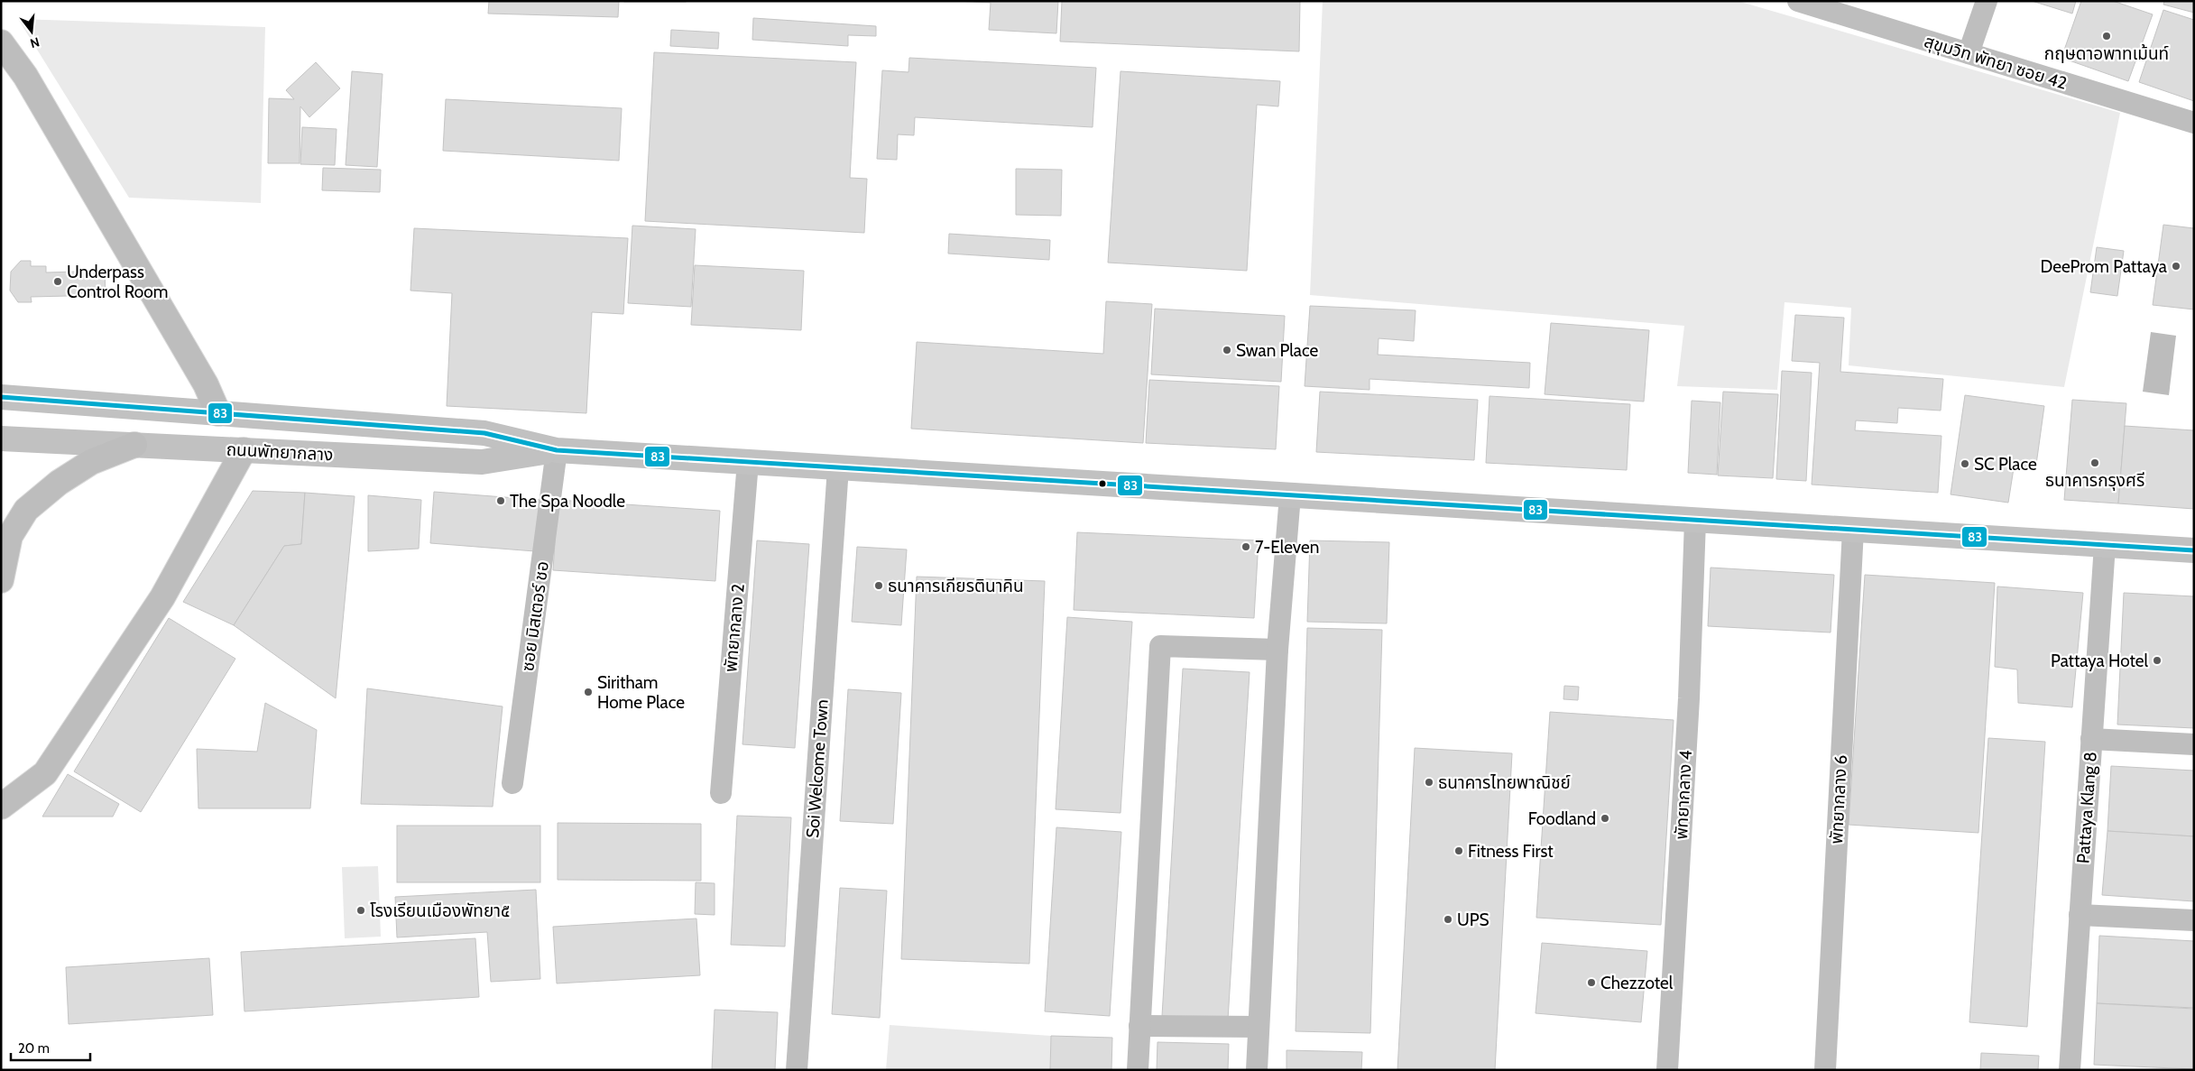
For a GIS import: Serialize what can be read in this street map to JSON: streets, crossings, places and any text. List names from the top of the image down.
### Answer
{
  "streets": {
    "main road": ["ถนนพัทยากลาง"],
    "street": [
      "สุขุมวิท พัทยา ซอย 42",
      "ซอย มิสเตอร์ ชอ",
      "พัทยากลาง 2",
      "Soi Welcome Town",
      "พัทยากลาง 4",
      "พัทยากลาง 6",
      "Pattaya Klang 8"
    ]
  },
  "crossings": [
    ["ถนนพัทยากลาง", "ซอย มิสเตอร์ ชอ"],
    ["ถนนพัทยากลาง", "พัทยากลาง 2"],
    ["ถนนพัทยากลาง", "Soi Welcome Town"],
    ["ถนนพัทยากลาง", "พัทยากลาง 4"],
    ["ถนนพัทยากลาง", "พัทยากลาง 6"],
    ["ถนนพัทยากลาง", "Pattaya Klang 8"]
  ],
  "places": [
    "กฤษดาอพาทเม้นท์",
    "DeeProm Pattaya",
    "Underpass Control Room",
    "Swan Place",
    "ธนาคารกรุงศรี",
    "SC Place",
    "The Spa Noodle",
    "7-Eleven",
    "ธนาคารเกียรตินาคิน",
    "Pattaya Hotel",
    "Siritham Home Place",
    "ธนาคารไทยพาณิชย์",
    "Foodland",
    "Fitness First",
    "โรงเรียนเมืองพัทยา๕",
    "UPS",
    "Chezzotel"
  ],
  "lines": ["transit line 83"],
  "scale_bar": "20 m",
  "north": "bottom"
}
